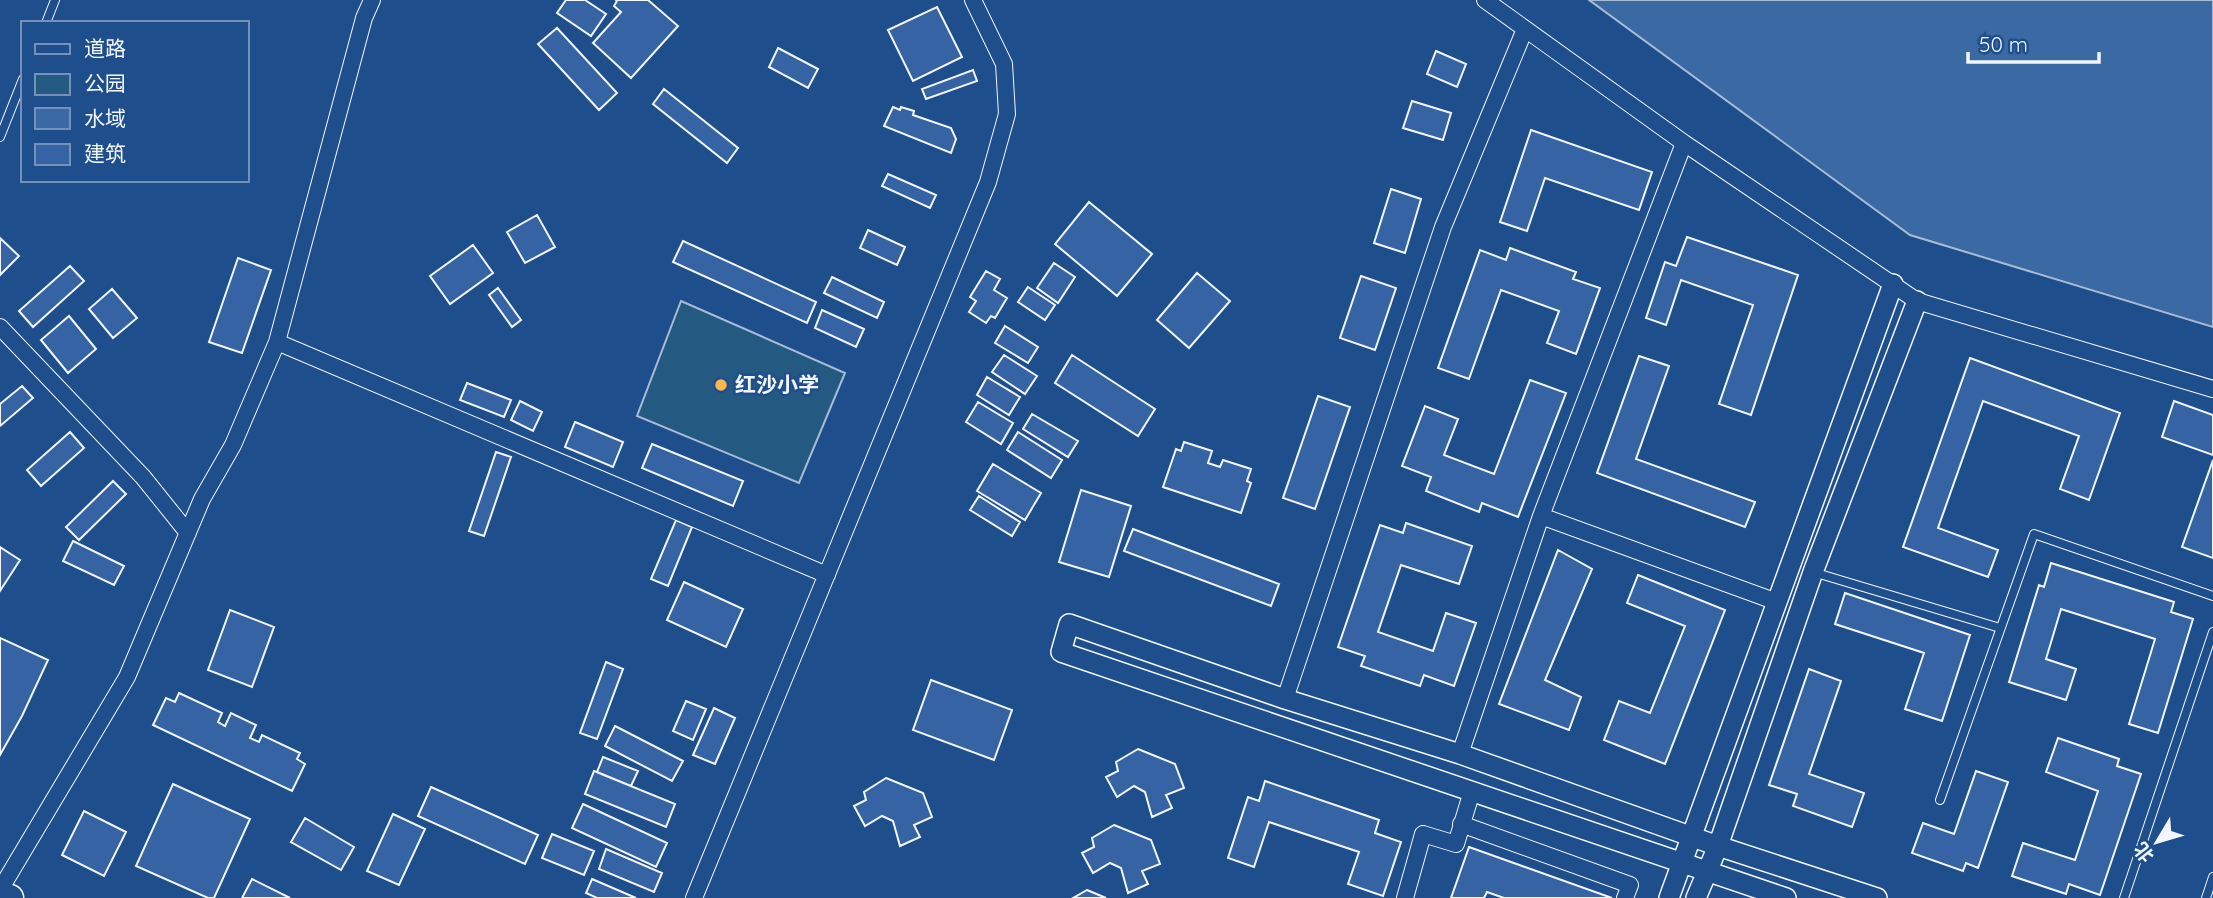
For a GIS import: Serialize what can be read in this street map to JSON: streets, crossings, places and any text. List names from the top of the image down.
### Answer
{
  "places": ["红沙小学"],
  "legend": [
    "道路",
    "公园",
    "水域",
    "建筑"
  ],
  "scale_bar": "50 m",
  "north": "bottom left"
}
